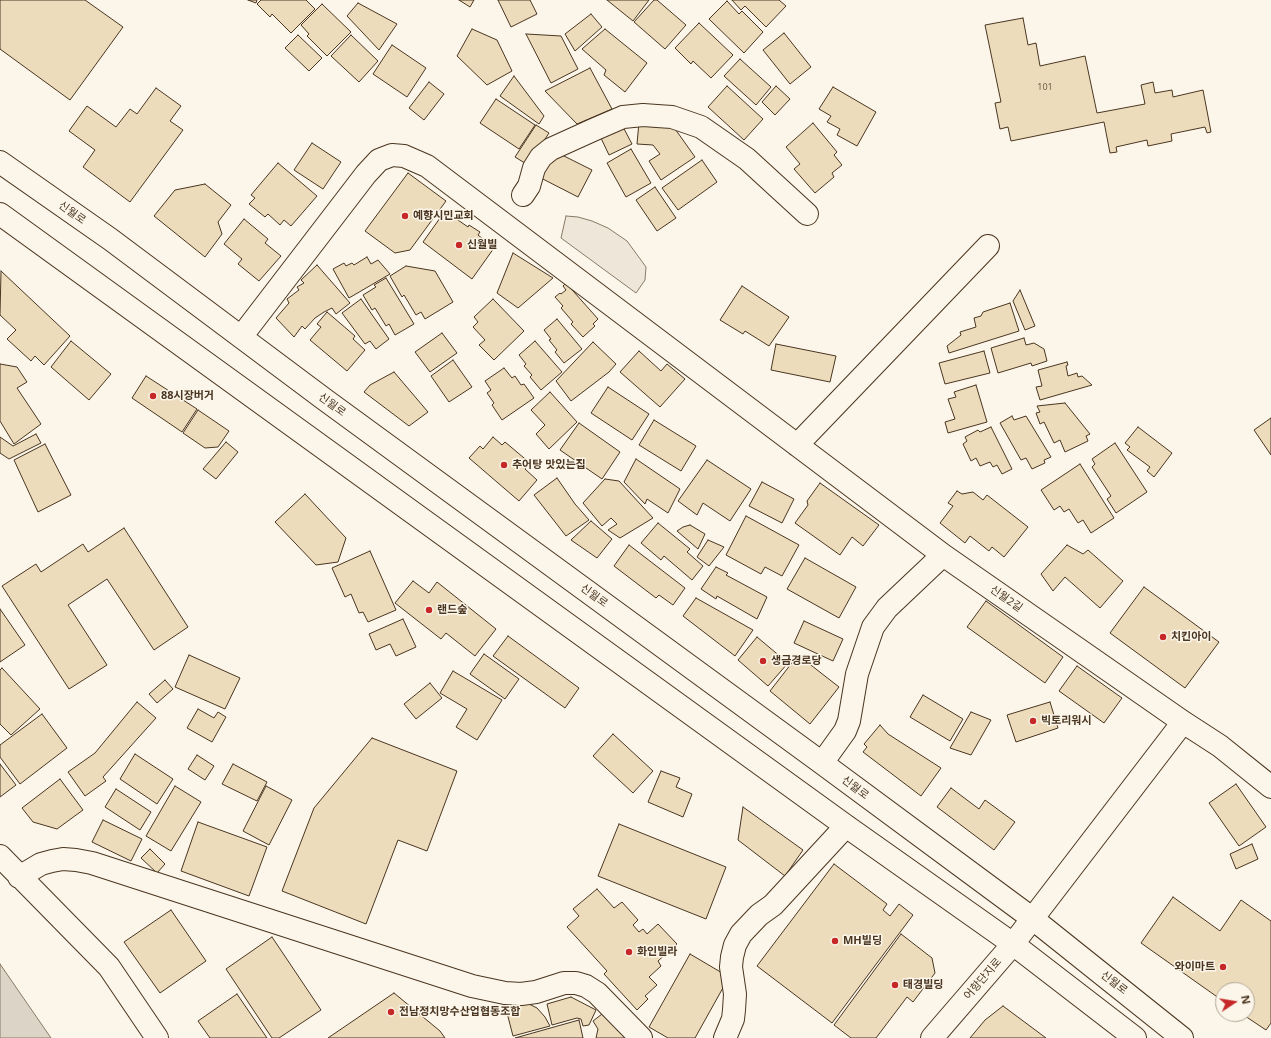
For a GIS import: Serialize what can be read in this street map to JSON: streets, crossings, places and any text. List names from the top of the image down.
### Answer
{
  "streets": {
    "street": ["신월로", "신월2길", "어항단지로"]
  },
  "crossings": [
    ["신월로", "신월2길"],
    ["신월로", "어항단지로"],
    ["신월2길", "어항단지로"]
  ],
  "places": [
    "예향시민교회",
    "신월빌",
    "88시장버거",
    "추어탕 맛있는집",
    "랜드숲",
    "치킨아이",
    "생금경로당",
    "빅토리워시",
    "MH빌딩",
    "화인빌라",
    "와이마트",
    "태경빌딩",
    "전남정치망수산업협동조합"
  ],
  "house_numbers": ["101"],
  "north": "right"
}
